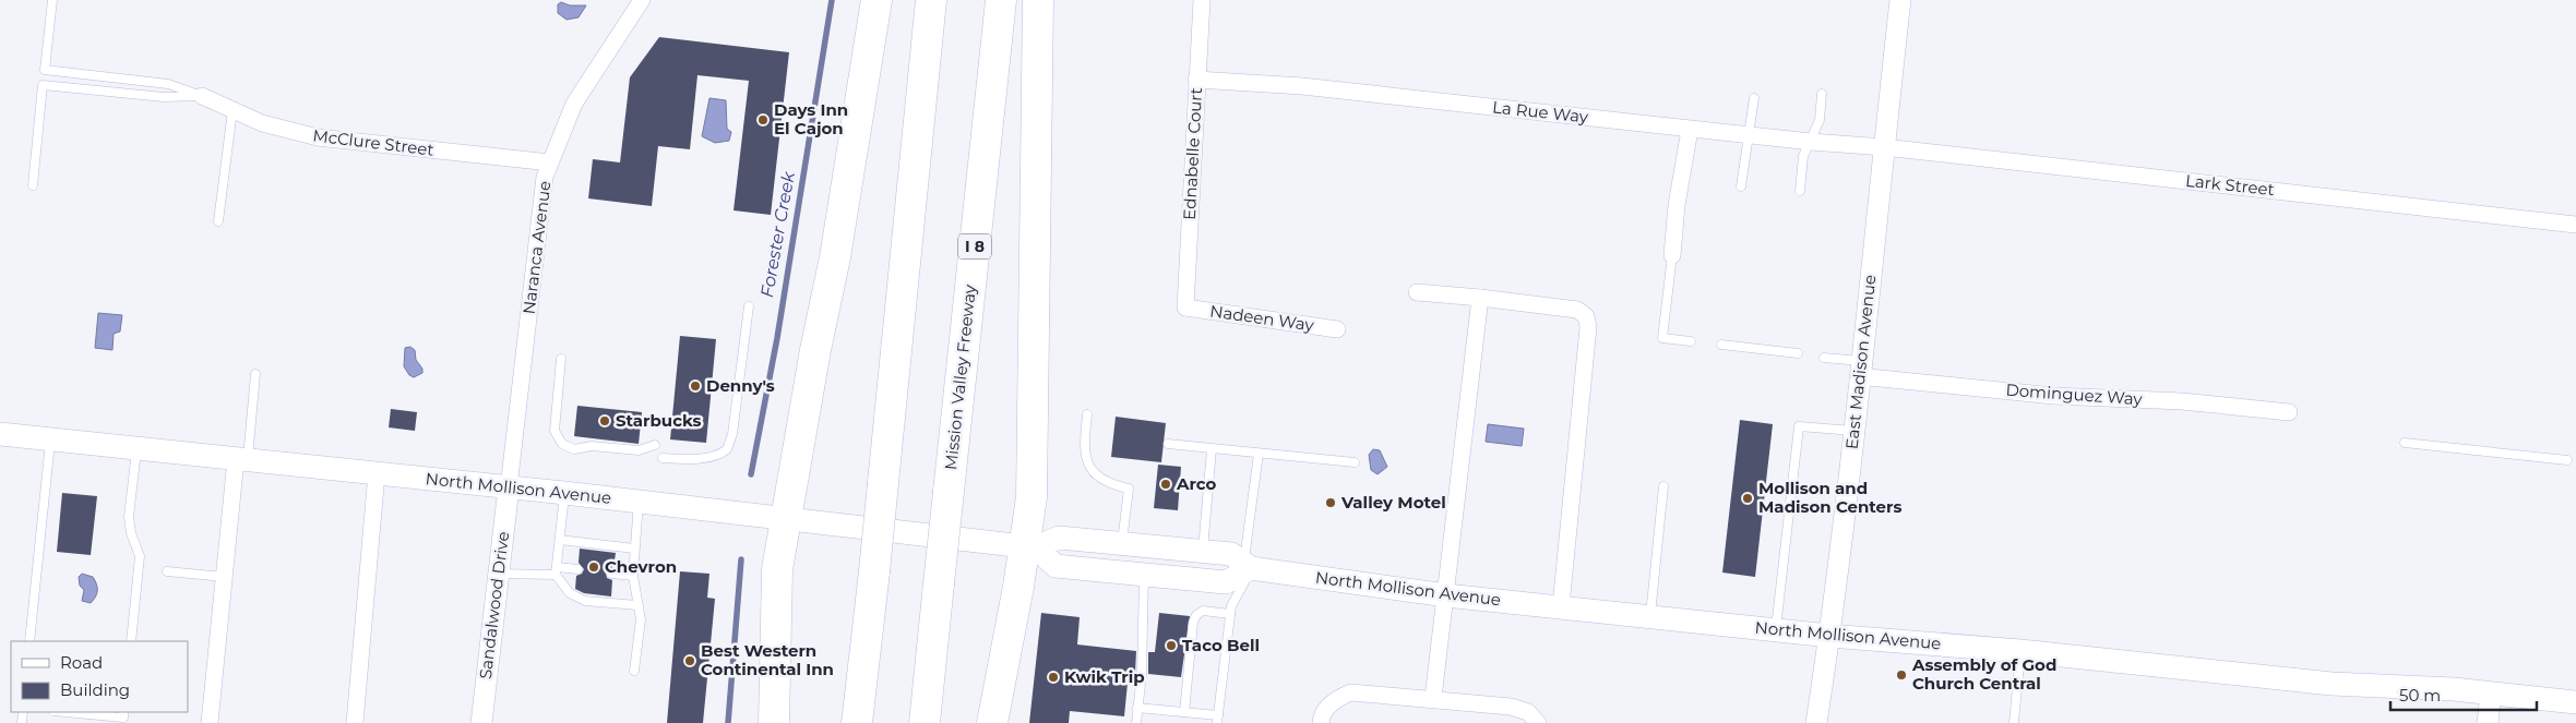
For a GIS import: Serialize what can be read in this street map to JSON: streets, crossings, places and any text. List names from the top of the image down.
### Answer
{
  "streets": {
    "highway": ["I 8", "Mission Valley Freeway"],
    "main road": ["North Mollison Avenue"],
    "street": [
      "La Rue Way",
      "McClure Street",
      "Ednabelle Court",
      "Lark Street",
      "Naranca Avenue",
      "Nadeen Way",
      "East Madison Avenue",
      "Dominguez Way",
      "Sandalwood Drive"
    ]
  },
  "crossings": [
    ["La Rue Way", "Ednabelle Court"],
    ["La Rue Way", "Lark Street"],
    ["La Rue Way", "East Madison Avenue"],
    ["McClure Street", "Naranca Avenue"],
    ["Ednabelle Court", "Nadeen Way"],
    ["Lark Street", "East Madison Avenue"],
    ["Naranca Avenue", "North Mollison Avenue"],
    ["Naranca Avenue", "Sandalwood Drive"],
    ["East Madison Avenue", "Dominguez Way"],
    ["East Madison Avenue", "North Mollison Avenue"],
    ["North Mollison Avenue", "Sandalwood Drive"]
  ],
  "water": ["Forester Creek"],
  "places": [
    "Days Inn El Cajon",
    "Denny's",
    "Starbucks",
    "Arco",
    "Mollison and Madison Centers",
    "Valley Motel",
    "Chevron",
    "Taco Bell",
    "Best Western Continental Inn",
    "Assembly of God Church Central",
    "Kwik Trip"
  ],
  "legend": ["Road", "Building"],
  "scale_bar": "50 m"
}
